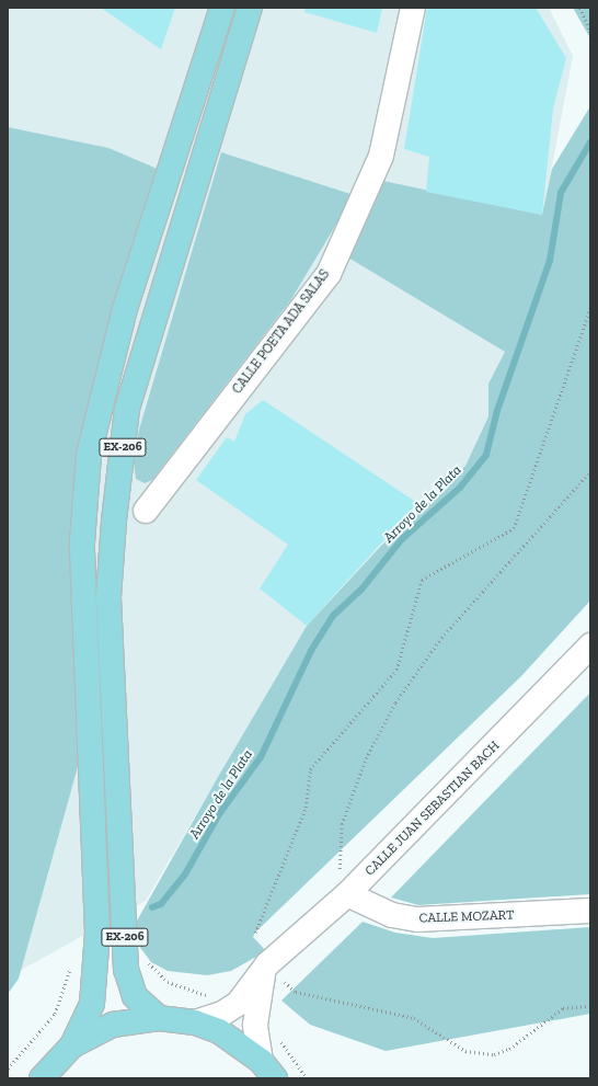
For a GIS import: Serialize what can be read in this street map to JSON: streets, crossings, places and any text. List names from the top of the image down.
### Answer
{
  "streets": {
    "main road": ["EX-206"],
    "street": ["CALLE POETA ADA SALAS", "CALLE JUAN SEBASTIAN BACH", "CALLE MOZART"]
  },
  "crossings": [
    ["CALLE JUAN SEBASTIAN BACH", "CALLE MOZART"]
  ],
  "water": ["Arroyo de la Plata"]
}
